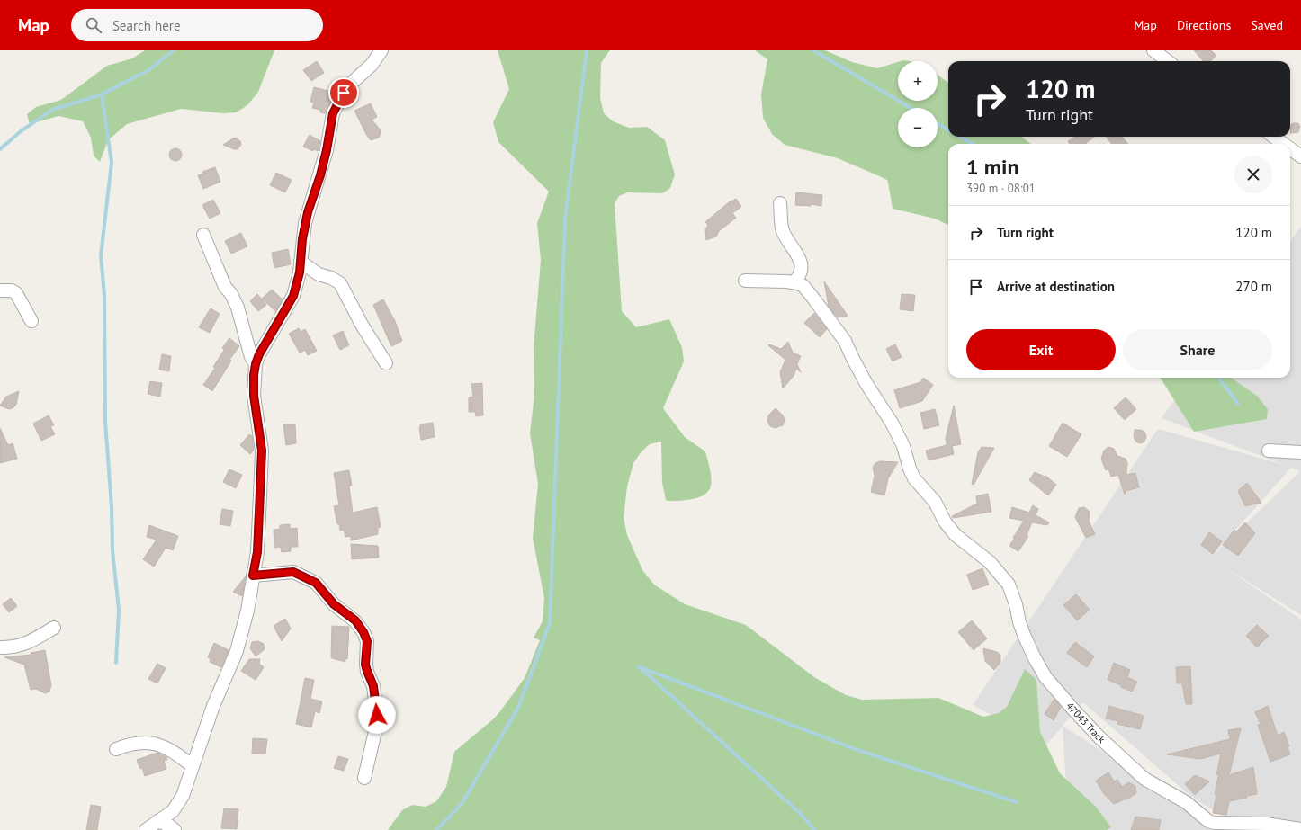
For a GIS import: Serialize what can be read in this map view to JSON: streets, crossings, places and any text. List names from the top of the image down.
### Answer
{
  "streets": {
    "street": ["47043 Track"]
  },
  "page": {
    "header": "Map",
    "search": "Search here",
    "nav": ["Map", "Directions", "Saved"],
    "map_buttons": ["+", "−"],
    "turn": ["120 m", "Turn right"],
    "heading": ["1 min", "390 m · 08:01"],
    "list": [
      {
        "name": "Turn right",
        "value": "120 m"
      },
      {
        "name": "Arrive at destination",
        "value": "270 m"
      }
    ],
    "buttons": ["Exit", "Share"]
  }
}
